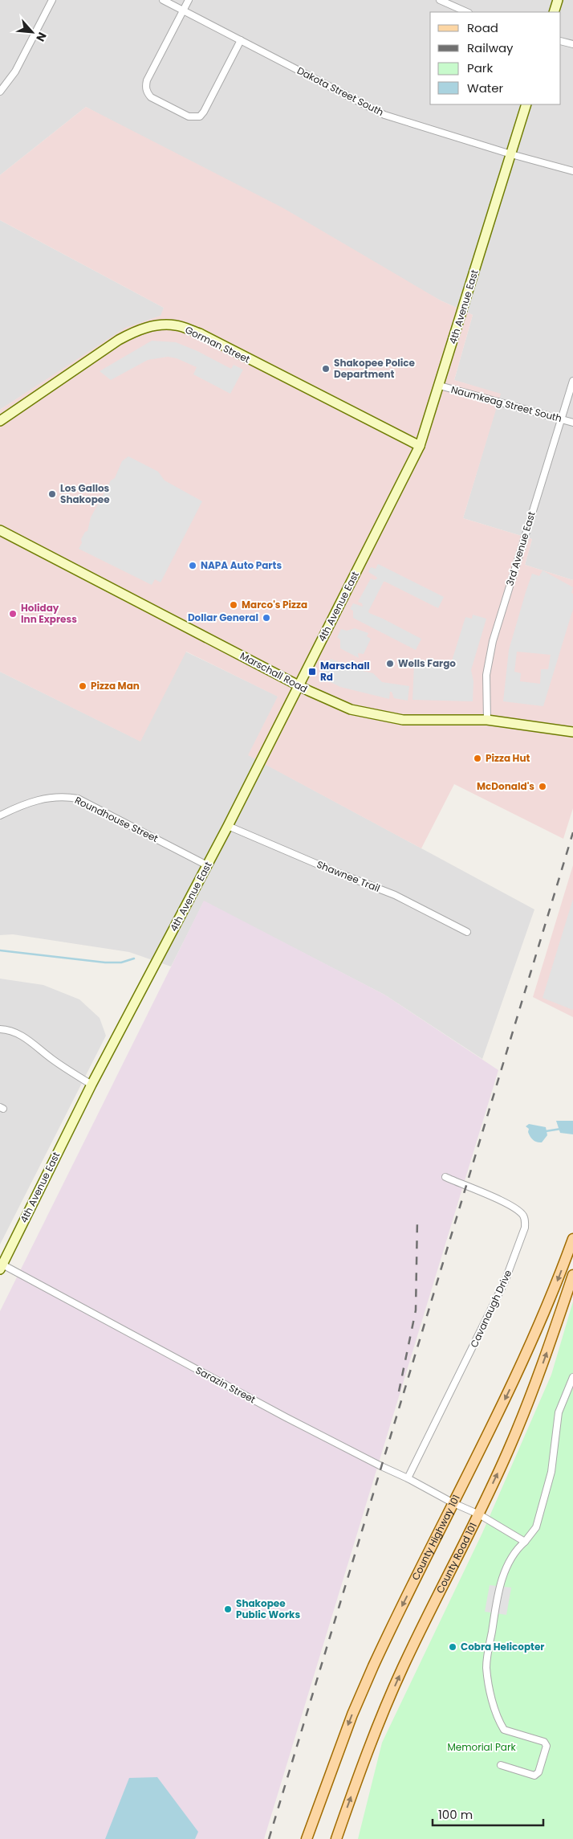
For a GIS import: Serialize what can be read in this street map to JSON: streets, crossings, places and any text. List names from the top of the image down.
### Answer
{
  "streets": {
    "main road": ["County Highway 101", "County Road 101"],
    "street": [
      "Dakota Street South",
      "4th Avenue East",
      "Gorman Street",
      "Naumkeag Street South",
      "3rd Avenue East",
      "Marschall Road",
      "Roundhouse Street",
      "Shawnee Trail",
      "Cavanaugh Drive",
      "Sarazin Street"
    ]
  },
  "crossings": [
    ["Dakota Street South", "4th Avenue East"],
    ["4th Avenue East", "Gorman Street"],
    ["4th Avenue East", "Naumkeag Street South"],
    ["4th Avenue East", "Marschall Road"],
    ["4th Avenue East", "Roundhouse Street"],
    ["4th Avenue East", "Shawnee Trail"],
    ["4th Avenue East", "Sarazin Street"],
    ["Naumkeag Street South", "3rd Avenue East"],
    ["3rd Avenue East", "Marschall Road"],
    ["Cavanaugh Drive", "Sarazin Street"],
    ["Sarazin Street", "County Highway 101"],
    ["Sarazin Street", "County Road 101"]
  ],
  "one_way": ["County Highway 101", "County Road 101"],
  "parks": ["Memorial Park"],
  "places": {
    "other": [
      "Shakopee Police Department",
      "Los Gallos Shakopee",
      "NAPA Auto Parts",
      "Marco's Pizza",
      "Holiday Inn Express",
      "Dollar General",
      "Wells Fargo",
      "Pizza Man",
      "Pizza Hut",
      "McDonald's",
      "Shakopee Public Works",
      "Cobra Helicopter"
    ],
    "transit": ["Marschall Rd"]
  },
  "legend": [
    "Road",
    "Railway",
    "Park",
    "Water"
  ],
  "scale_bar": "100 m",
  "north": "bottom right"
}
